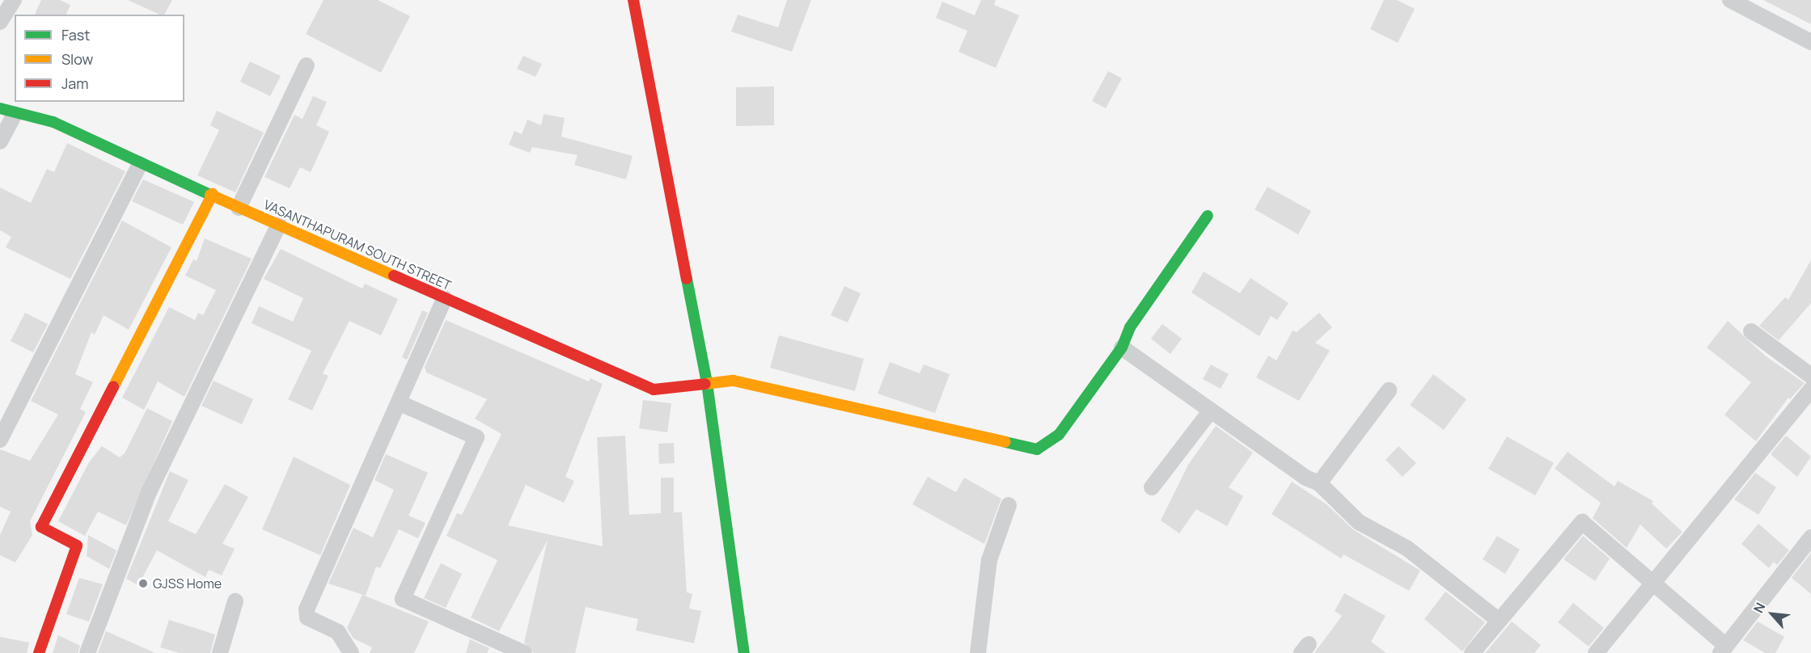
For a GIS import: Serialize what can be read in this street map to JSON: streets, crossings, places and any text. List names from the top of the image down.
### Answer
{
  "streets": {
    "street": ["VASANTHAPURAM SOUTH STREET"]
  },
  "places": ["GJSS Home"],
  "legend": ["Fast", "Slow", "Jam"],
  "north": "top left"
}
